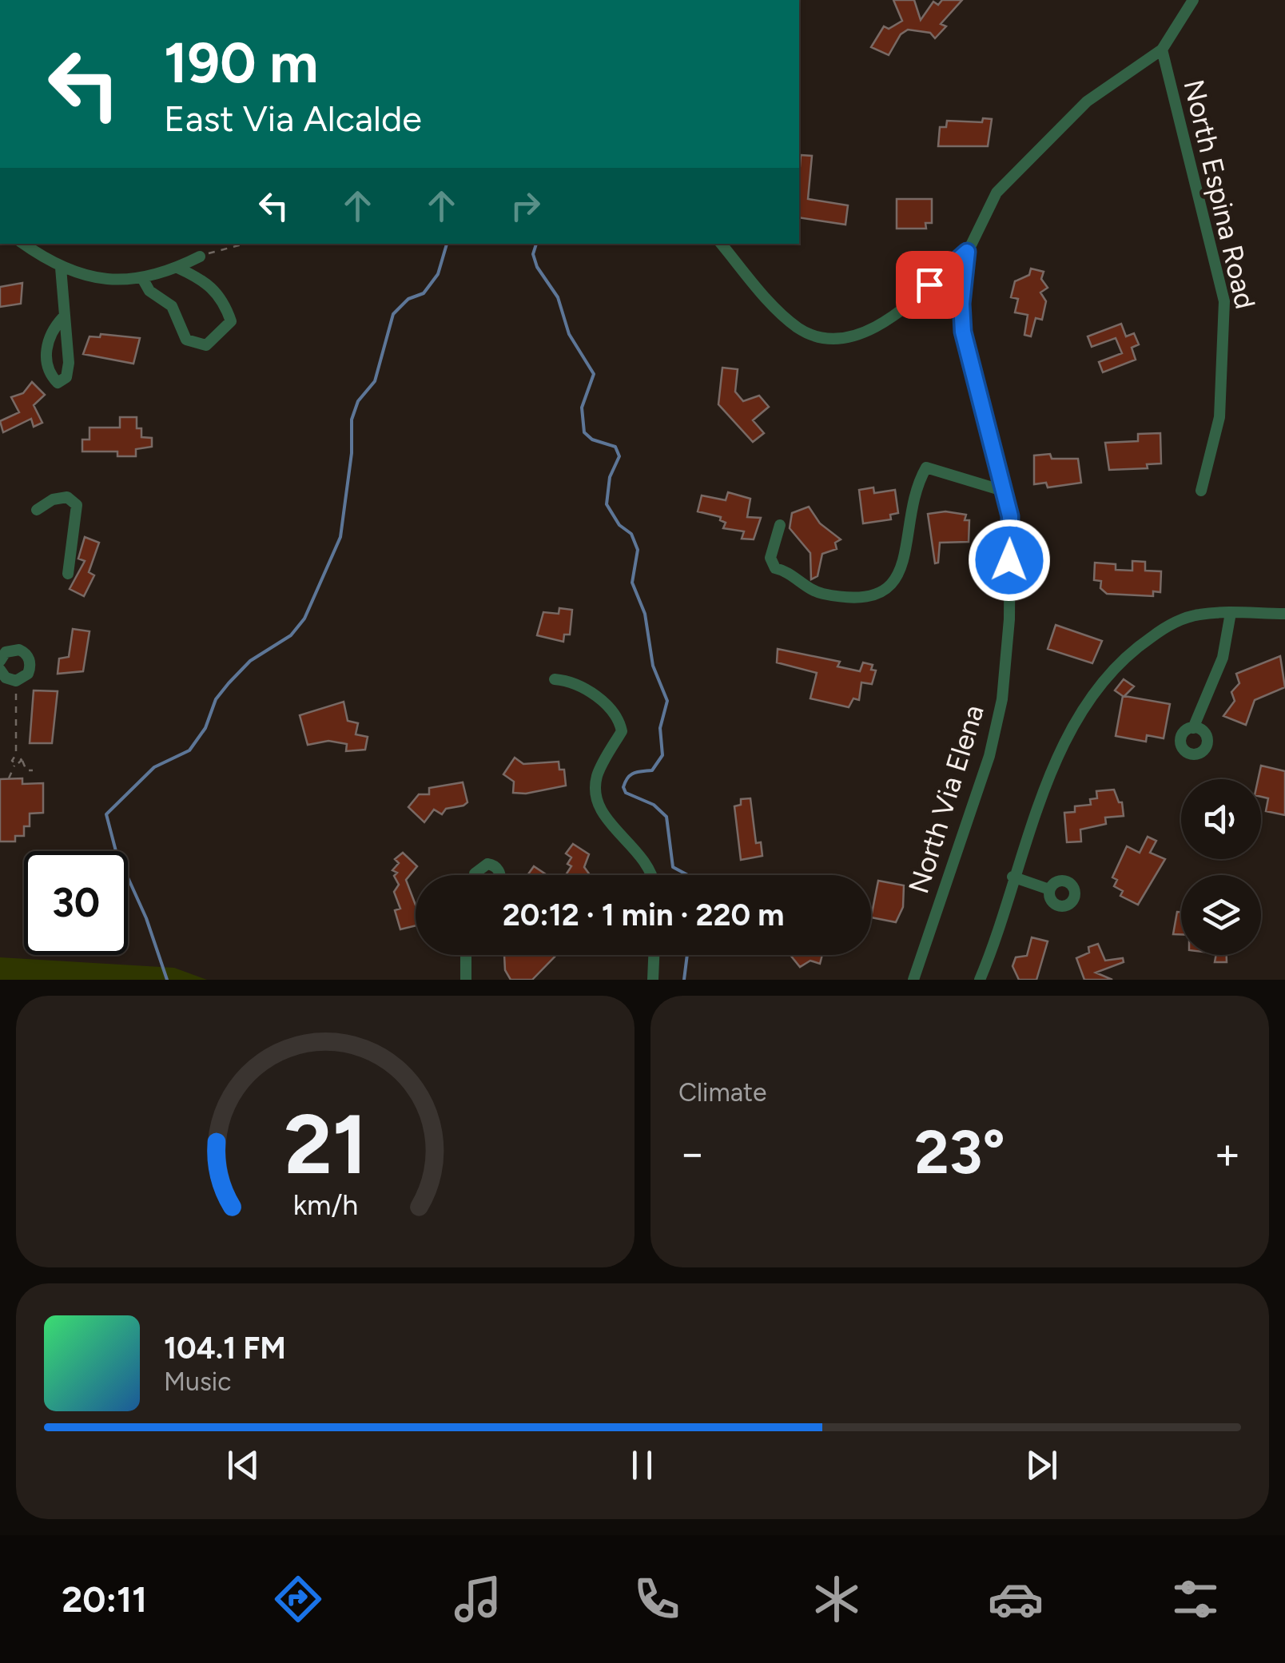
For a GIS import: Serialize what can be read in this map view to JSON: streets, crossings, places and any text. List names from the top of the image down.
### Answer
{
  "streets": {
    "street": ["North Espina Road", "North Via Elena"]
  },
  "page": {
    "turn": ["190 m", "East Via Alcalde"],
    "limit": "30",
    "trip": "20:12 · 1 min · 220 m",
    "tile": "Climate",
    "heat": ["−", "23°", "+"],
    "song": ["104.1 FM", "Music"],
    "tabs": "20:11",
    "gauge": ["21", "km/h"]
  }
}
